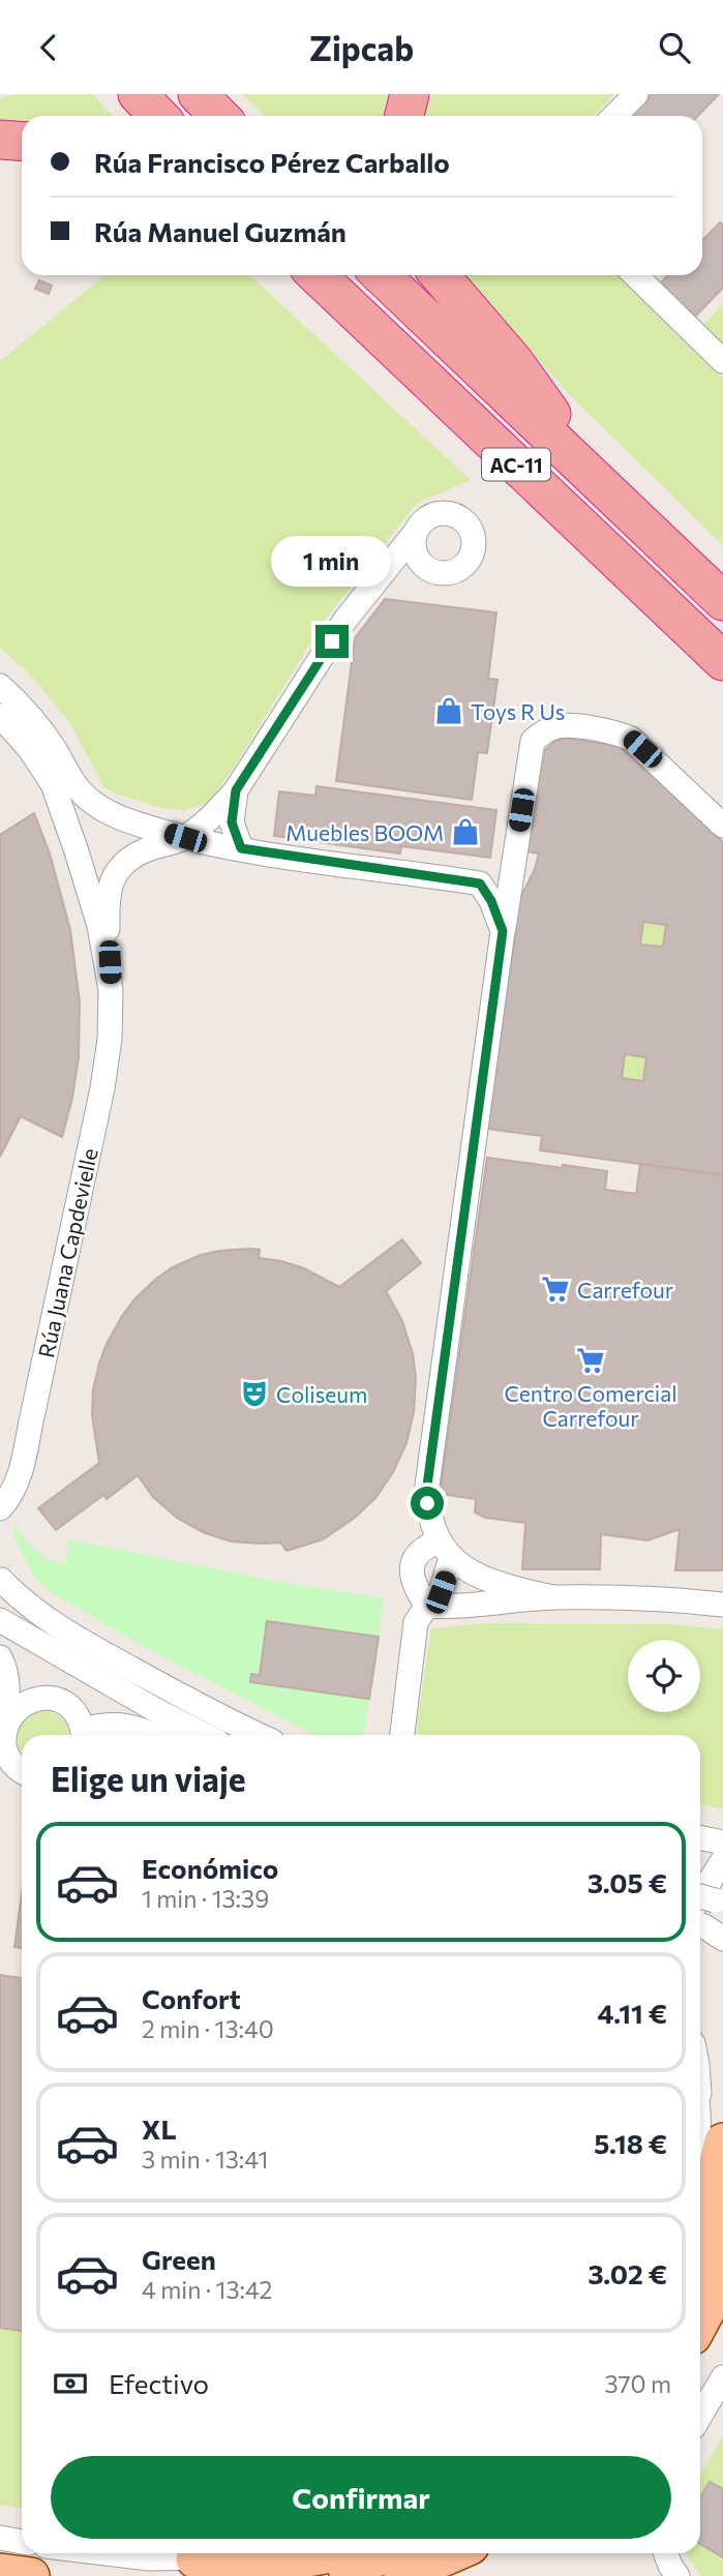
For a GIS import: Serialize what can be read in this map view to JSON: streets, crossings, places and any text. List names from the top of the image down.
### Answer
{
  "streets": {
    "highway": ["AC-11"],
    "street": ["Rúa Juana Capdevielle"]
  },
  "places": {
    "shop": ["Toys R Us", "Muebles BOOM"],
    "supermarket": ["Carrefour", "Centro Comercial Carrefour"],
    "theatre": ["Coliseum"]
  },
  "page": {
    "header": "Zipcab",
    "banner": ["Rúa Francisco Pérez Carballo", "Rúa Manuel Guzmán"],
    "bubble": "1 min",
    "heading": "Elige un viaje",
    "list": [
      {
        "name": "Económico",
        "note": "1 min · 13:39",
        "value": "3.05 €"
      },
      {
        "name": "Confort",
        "note": "2 min · 13:40",
        "value": "4.11 €"
      },
      {
        "name": "XL",
        "note": "3 min · 13:41",
        "value": "5.18 €"
      },
      {
        "name": "Green",
        "note": "4 min · 13:42",
        "value": "3.02 €"
      }
    ],
    "pay": ["Efectivo", "370 m"],
    "buttons": "Confirmar"
  }
}
